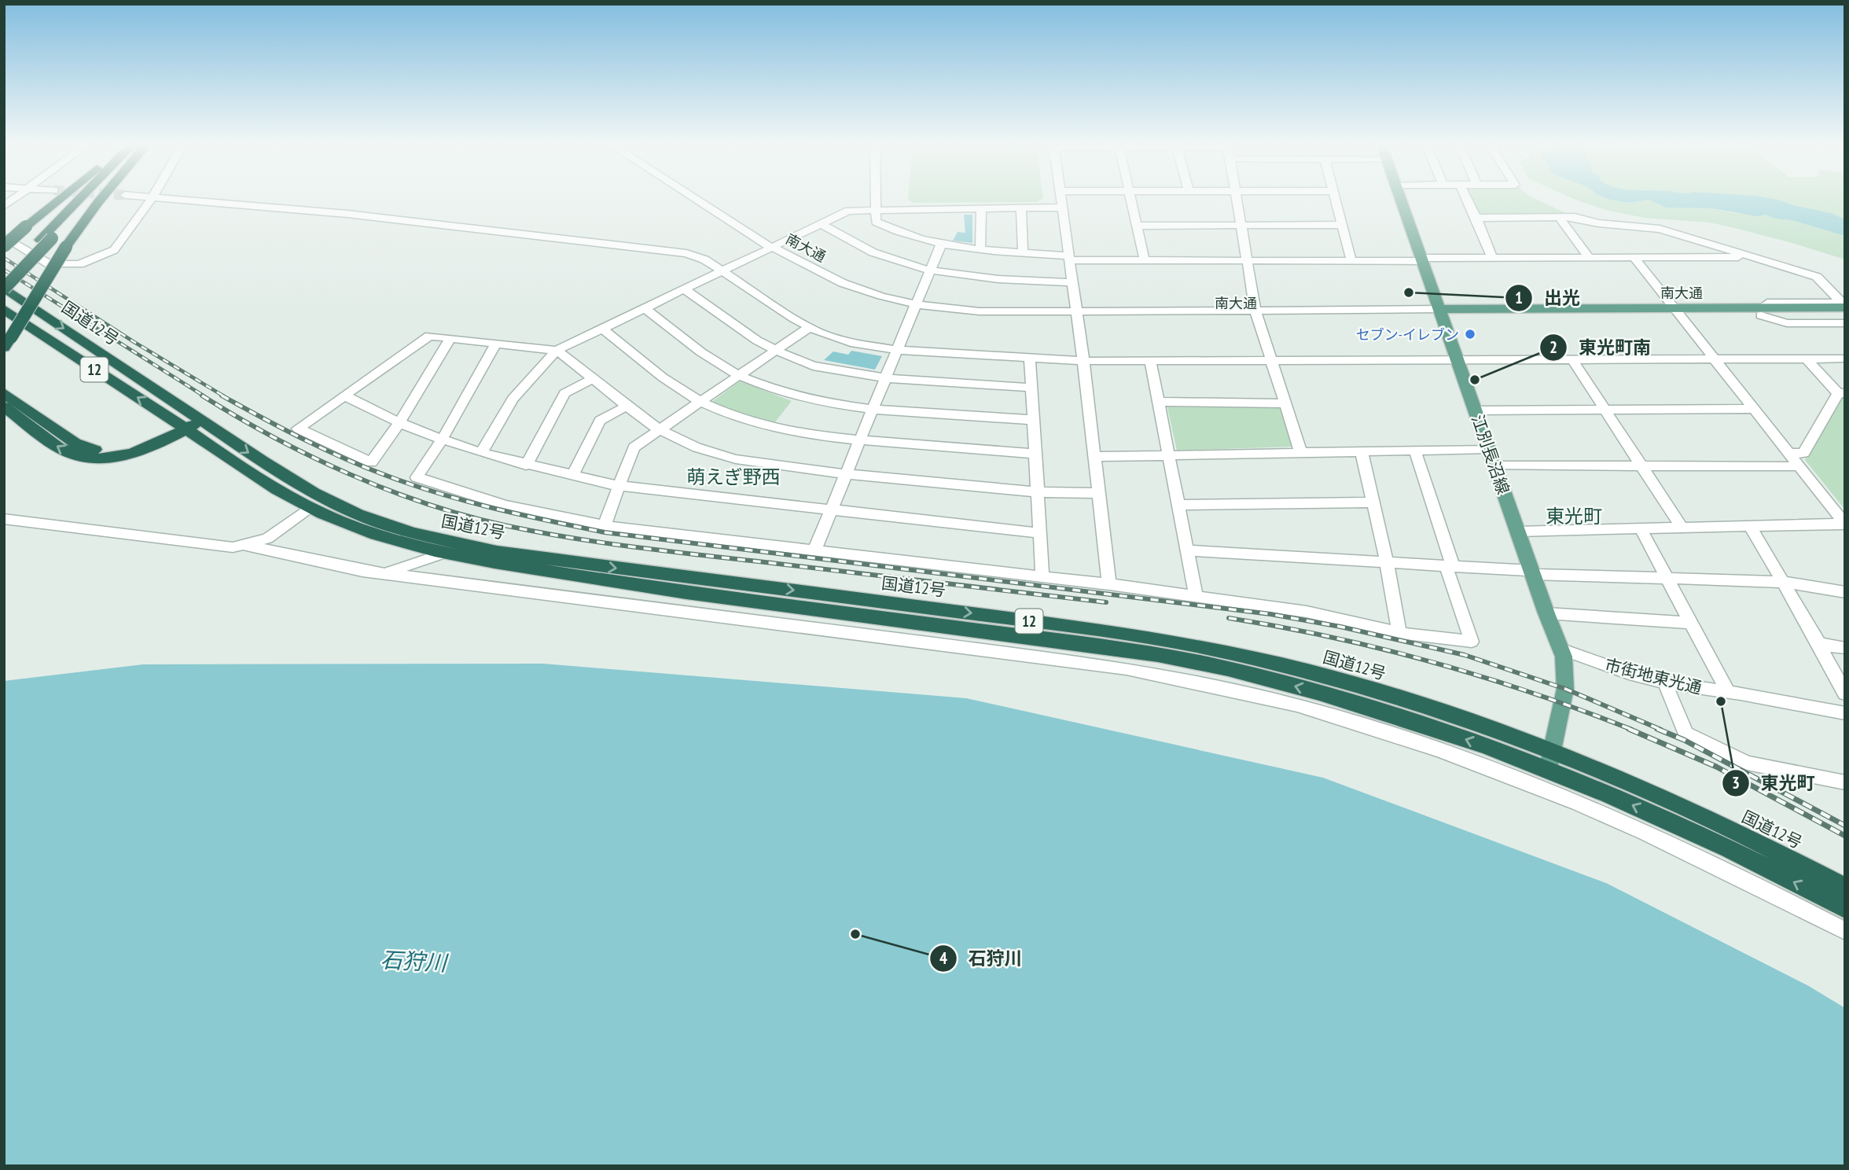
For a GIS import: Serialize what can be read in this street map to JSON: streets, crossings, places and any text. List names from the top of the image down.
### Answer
{
  "streets": {
    "highway": ["国道12号", "12"],
    "main road": ["南大通", "江別長沼線"],
    "street": ["市街地東光通"]
  },
  "crossings": [
    ["南大通", "江別長沼線"],
    ["国道12号", "江別長沼線"],
    ["江別長沼線", "市街地東光通"]
  ],
  "districts": ["萌えぎ野西", "東光町"],
  "water": ["石狩川"],
  "places": [
    "出光",
    "セブン-イレブン",
    "東光町南",
    "東光町",
    "石狩川"
  ]
}
